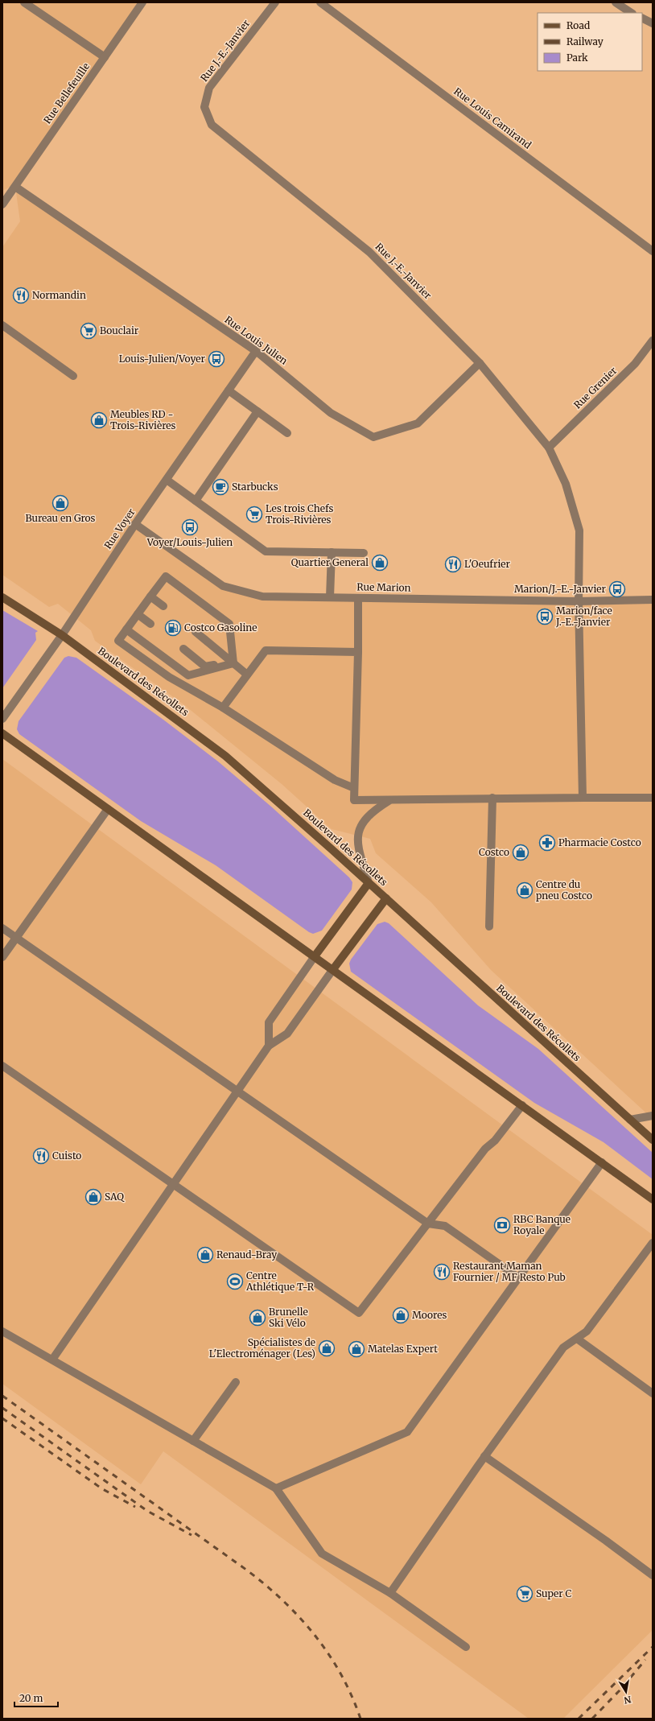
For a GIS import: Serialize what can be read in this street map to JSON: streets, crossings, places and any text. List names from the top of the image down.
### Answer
{
  "streets": {
    "main road": ["Boulevard des Récollets"],
    "street": [
      "Rue J.-E.-Janvier",
      "Rue Bellefeuille",
      "Rue Louis Camirand",
      "Rue Louis Julien",
      "Rue Grenier",
      "Rue Voyer",
      "Rue Marion"
    ]
  },
  "crossings": [
    ["Rue J.-E.-Janvier", "Rue Louis Julien"],
    ["Rue J.-E.-Janvier", "Rue Grenier"],
    ["Rue J.-E.-Janvier", "Rue Marion"],
    ["Rue Bellefeuille", "Rue Louis Julien"],
    ["Rue Louis Julien", "Rue Voyer"],
    ["Rue Voyer", "Rue Marion"],
    ["Rue Voyer", "Boulevard des Récollets"]
  ],
  "places": {
    "restaurant": [
      "Normandin",
      "L'Oeufrier",
      "Cuisto",
      "Restaurant Maman Fournier / MF Resto Pub"
    ],
    "supermarket": ["Bouclair", "Les trois Chefs Trois-Rivières", "Super C"],
    "bus stop": [
      "Louis-Julien/Voyer",
      "Voyer/Louis-Julien",
      "Marion/J.-E.-Janvier",
      "Marion/face J.-E.-Janvier"
    ],
    "shop": [
      "Meubles RD - Trois-Rivières",
      "Bureau en Gros",
      "Quartier General",
      "Costco",
      "Centre du pneu Costco",
      "SAQ",
      "Renaud-Bray",
      "Moores",
      "Brunelle Ski Vélo",
      "Spécialistes de L'Electroménager (Les)",
      "Matelas Expert"
    ],
    "cafe": ["Starbucks"],
    "fuel station": ["Costco Gasoline"],
    "pharmacy": ["Pharmacie Costco"],
    "bank": ["RBC Banque Royale"],
    "sports": ["Centre Athlétique T-R"]
  },
  "legend": ["Road", "Railway", "Park"],
  "scale_bar": "20 m",
  "north": "bottom"
}
